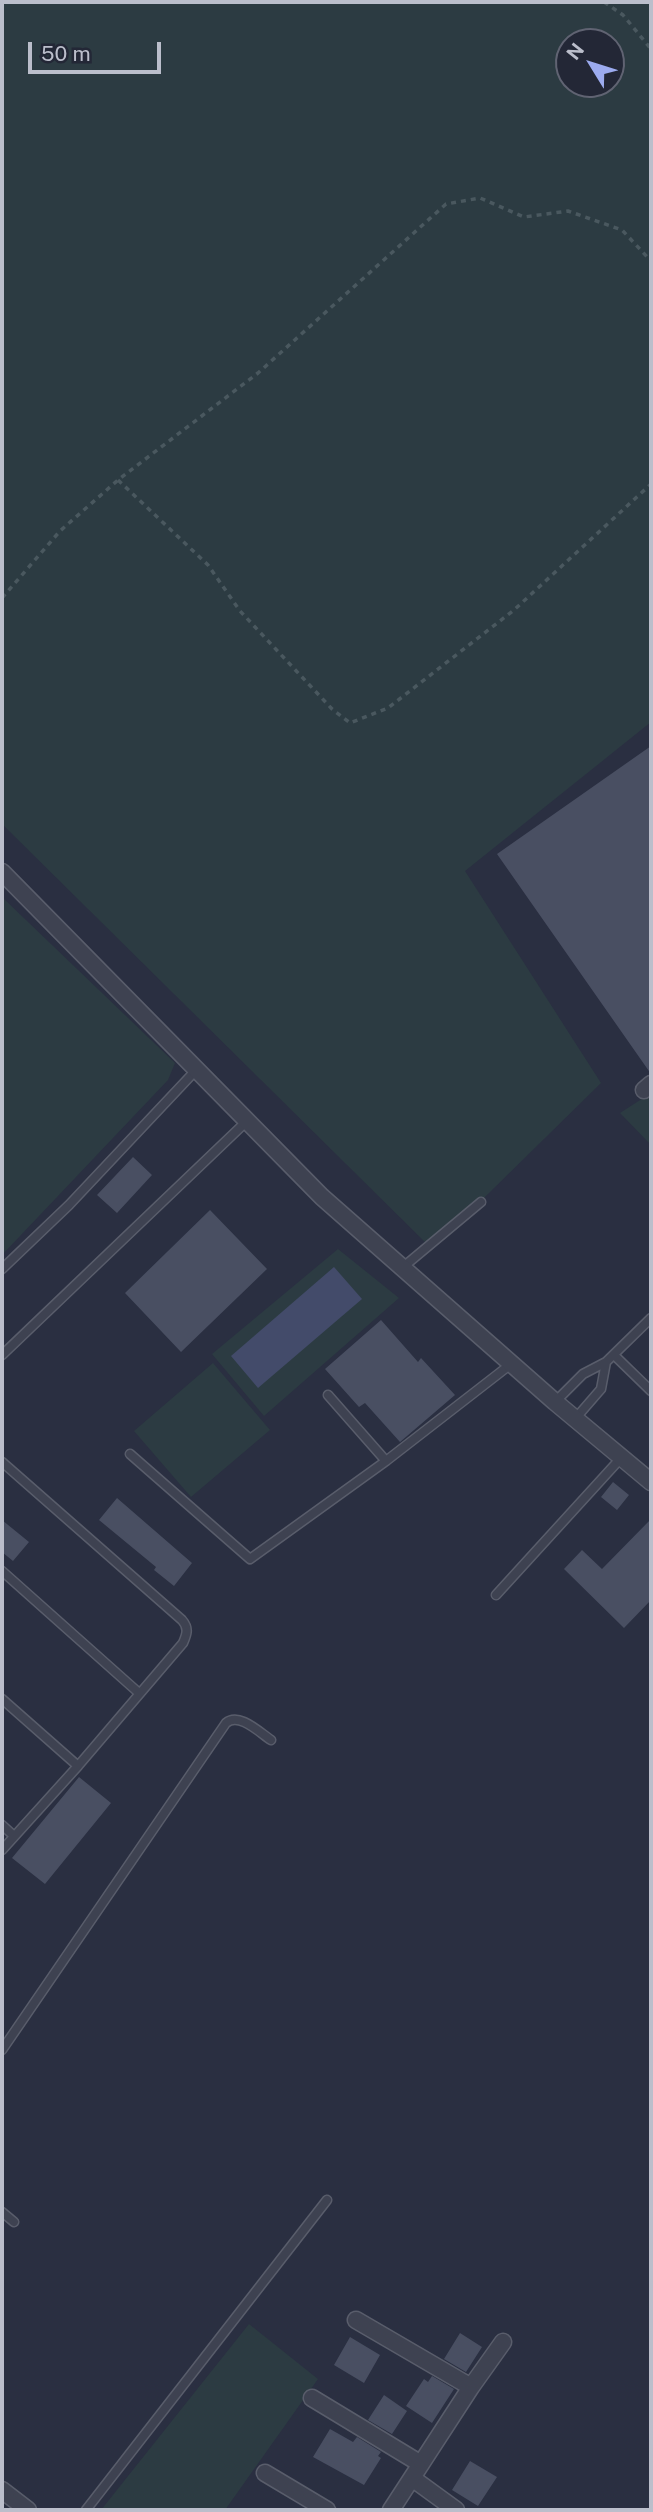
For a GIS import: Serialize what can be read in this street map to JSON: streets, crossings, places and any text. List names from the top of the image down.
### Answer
{
  "scale_bar": "50 m",
  "north": "top left"
}
